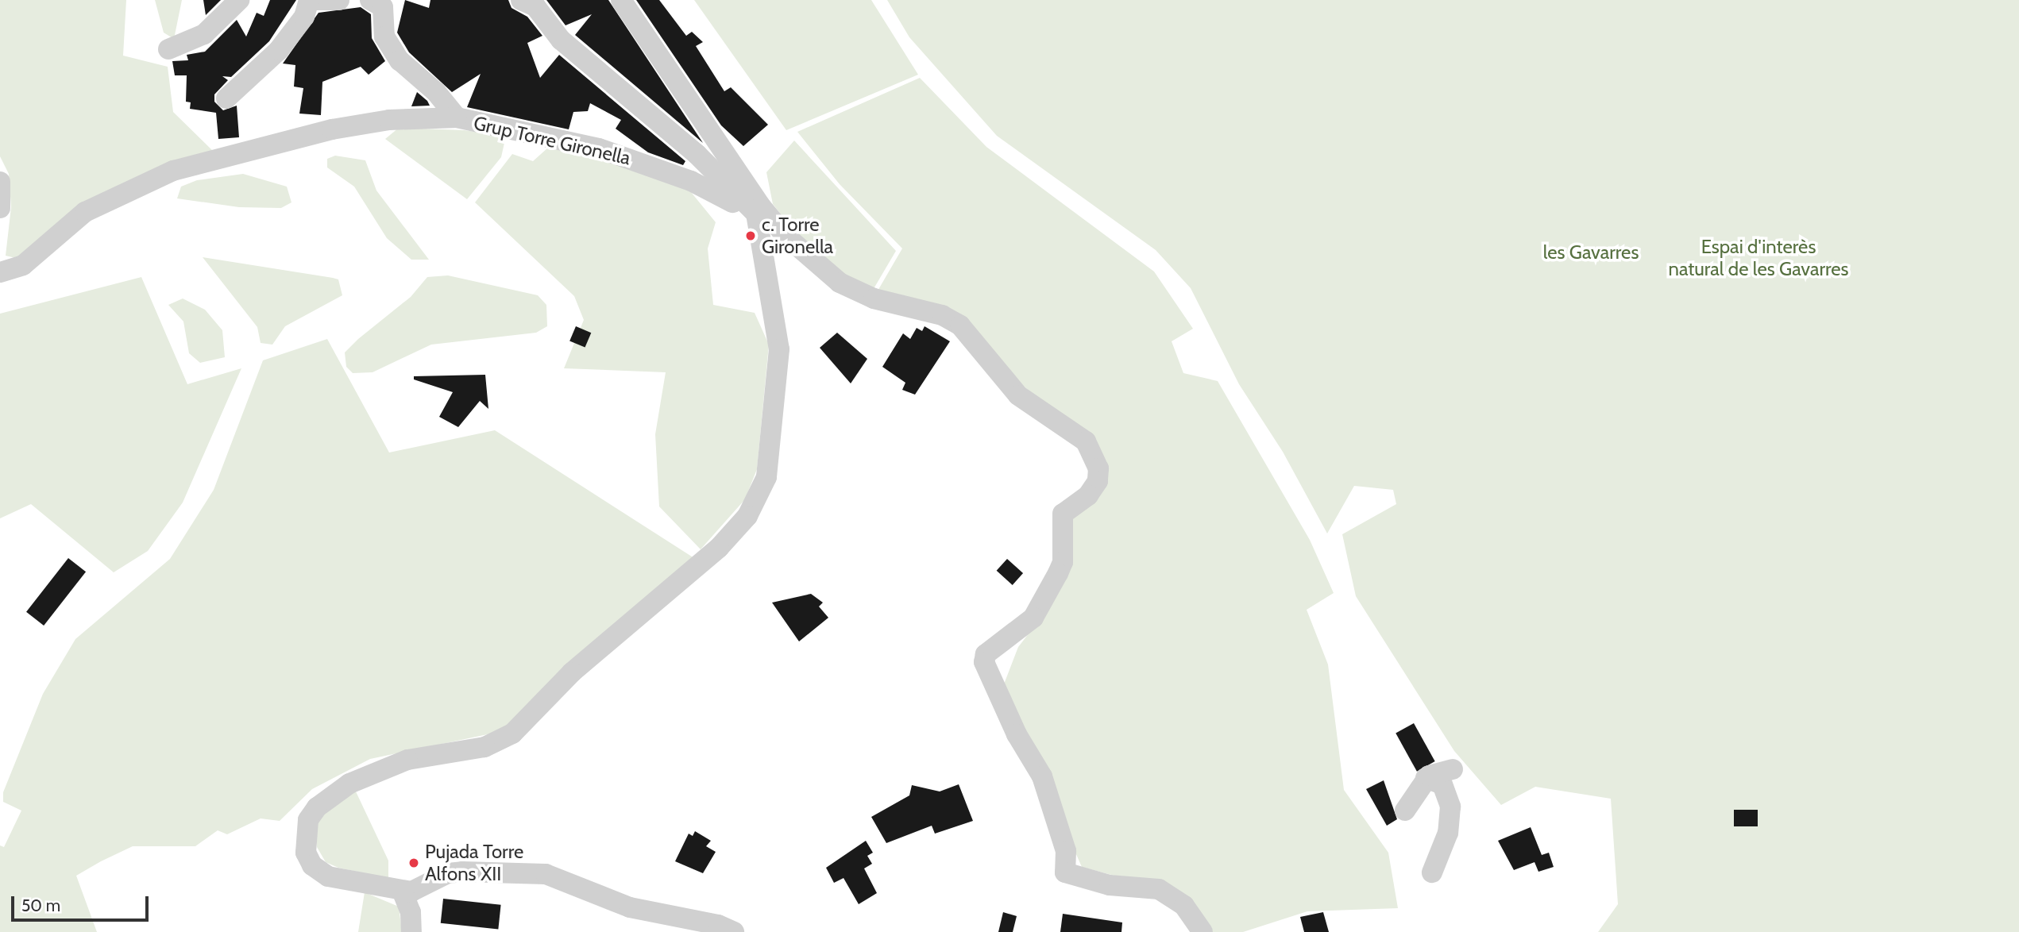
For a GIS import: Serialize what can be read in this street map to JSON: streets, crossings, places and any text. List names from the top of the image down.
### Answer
{
  "streets": {
    "street": ["Grup Torre Gironella"]
  },
  "parks": ["Espai d'interès natural de les Gavarres", "les Gavarres"],
  "places": ["c. Torre Gironella", "Pujada Torre Alfons XII"],
  "scale_bar": "50 m"
}
